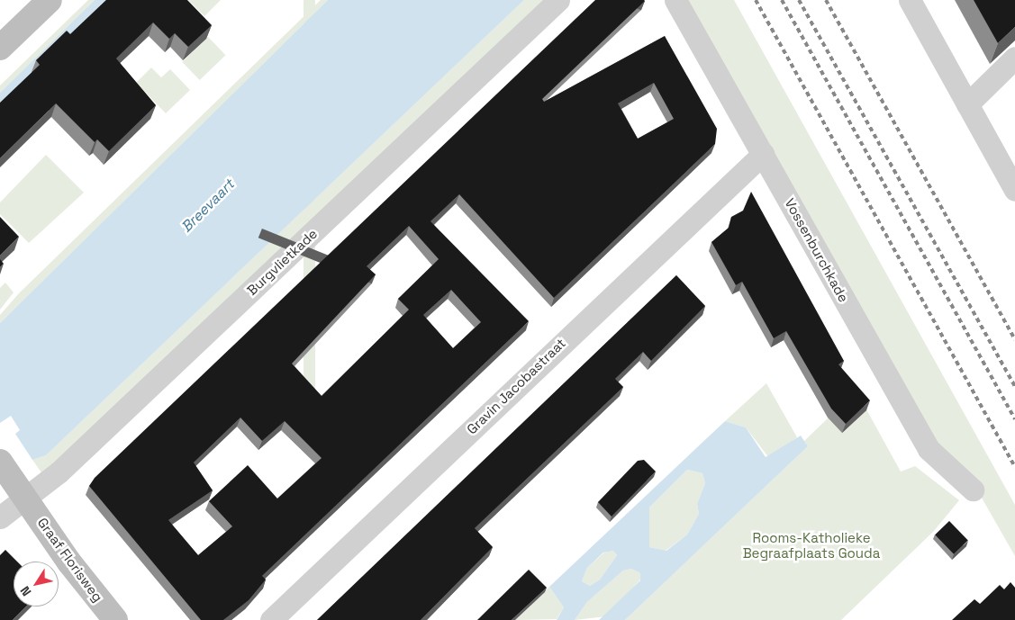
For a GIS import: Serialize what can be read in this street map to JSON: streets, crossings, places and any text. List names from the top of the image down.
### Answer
{
  "streets": {
    "main road": ["Graaf Florisweg"],
    "street": ["Vossenburchkade", "Burgvlietkade", "Gravin Jacobastraat"]
  },
  "crossings": [
    ["Vossenburchkade", "Gravin Jacobastraat"],
    ["Burgvlietkade", "Graaf Florisweg"]
  ],
  "water": ["Breevaart"],
  "parks": ["Rooms-Katholieke Begraafplaats Gouda"],
  "north": "bottom left"
}
